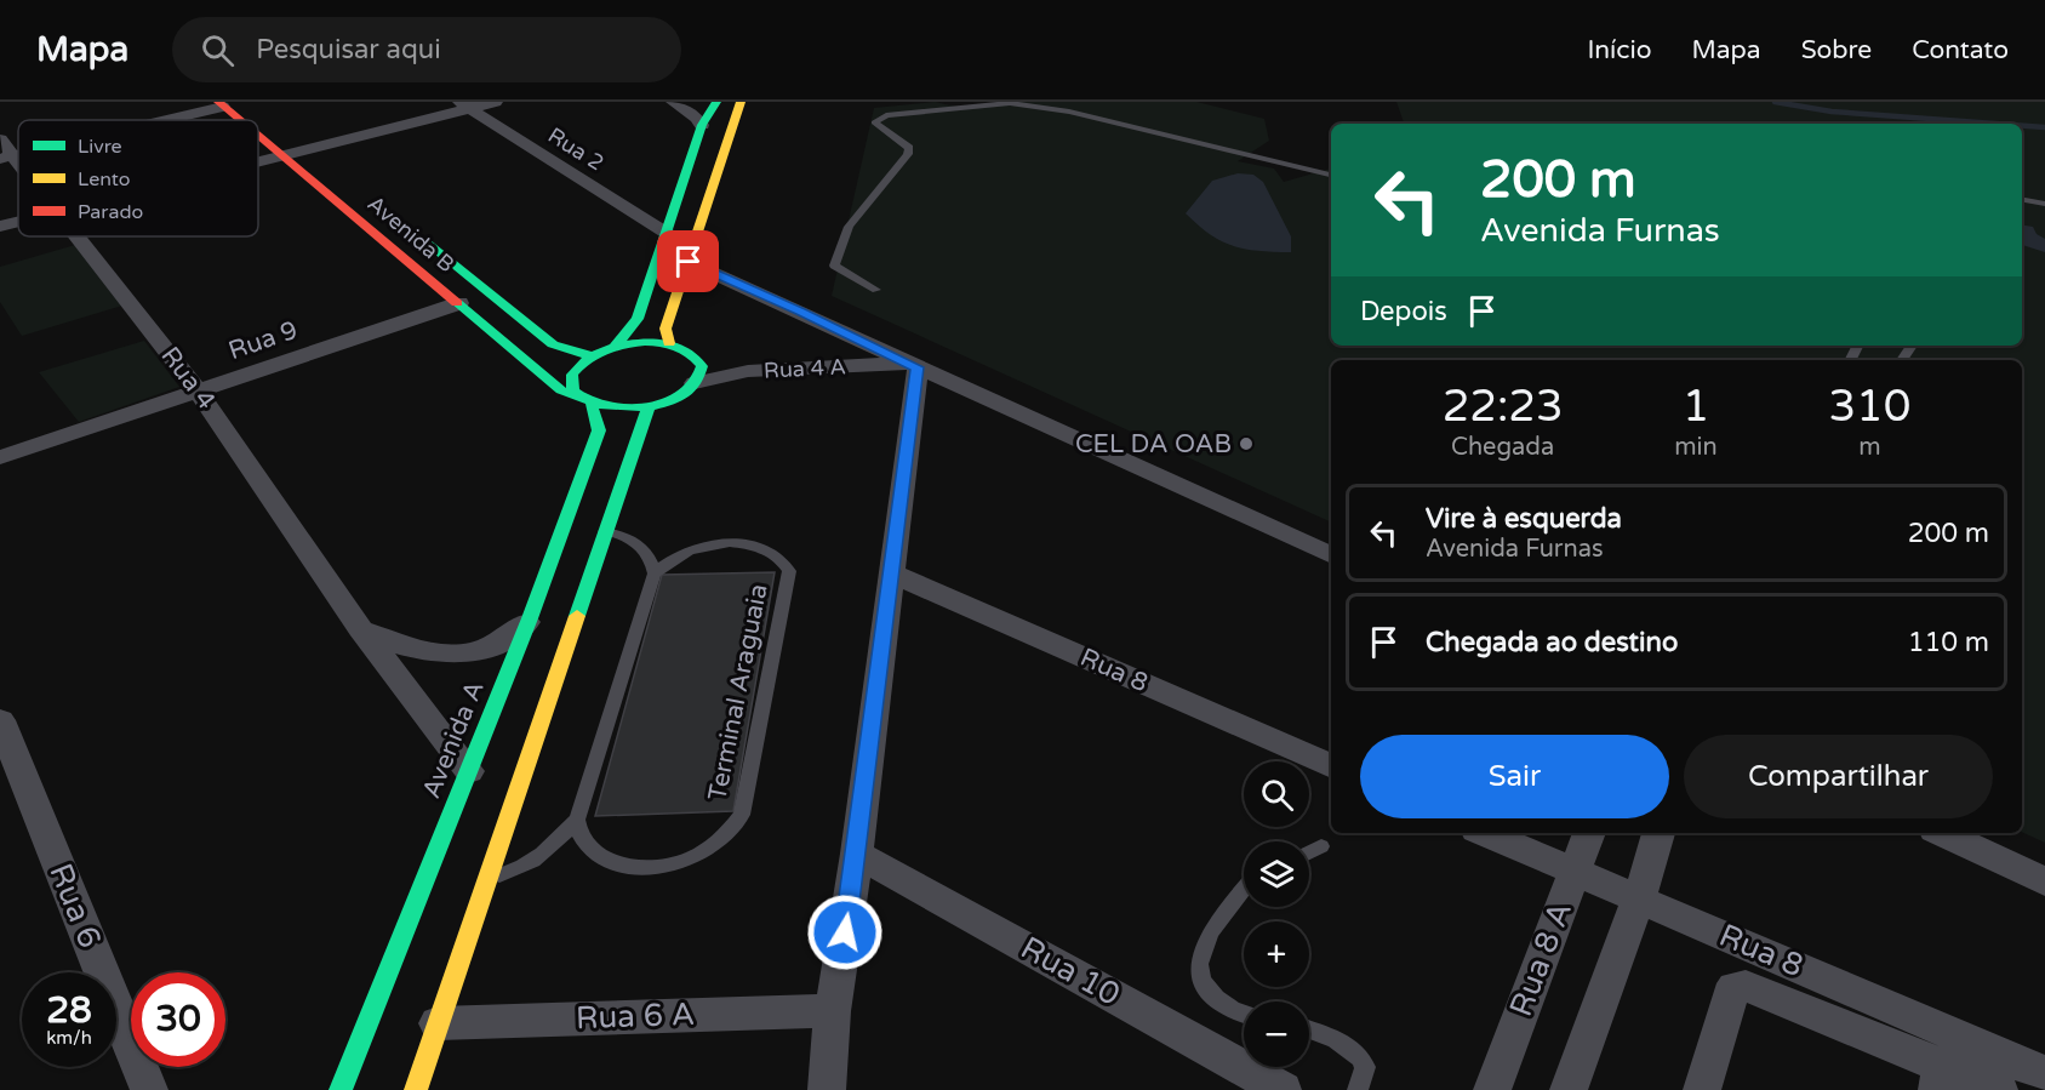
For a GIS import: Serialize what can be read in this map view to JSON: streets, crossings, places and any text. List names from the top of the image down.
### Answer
{
  "streets": {
    "main road": ["Avenida B", "Avenida A"],
    "street": [
      "Rua 2",
      "Rua 9",
      "Rua 4 A",
      "Rua 4",
      "Rua 8",
      "Rua 6",
      "Rua 8 A",
      "Rua 10",
      "Rua 6 A"
    ],
    "lane": ["Terminal Araguaia"]
  },
  "crossings": [
    ["Avenida B", "Rua 9"],
    ["Avenida B", "Avenida A"],
    ["Rua 9", "Rua 4"],
    ["Rua 4", "Avenida A"],
    ["Rua 8", "Rua 8 A"]
  ],
  "places": ["CEL DA OAB"],
  "legend": ["Livre", "Lento", "Parado"],
  "page": {
    "header": "Mapa",
    "search": "Pesquisar aqui",
    "nav": [
      "Início",
      "Mapa",
      "Sobre",
      "Contato"
    ],
    "turn": ["200 m", "Avenida Furnas"],
    "then": "Depois",
    "eta": [
      "22:23",
      "Chegada",
      "1",
      "min",
      "310",
      "m"
    ],
    "list": [
      {
        "name": "Vire à esquerda",
        "note": "Avenida Furnas",
        "value": "200 m"
      },
      {
        "name": "Chegada ao destino",
        "value": "110 m"
      }
    ],
    "buttons": ["Sair", "Compartilhar"],
    "map_buttons": ["+", "−"],
    "speed": "28 km/h",
    "limit": "30"
  }
}
